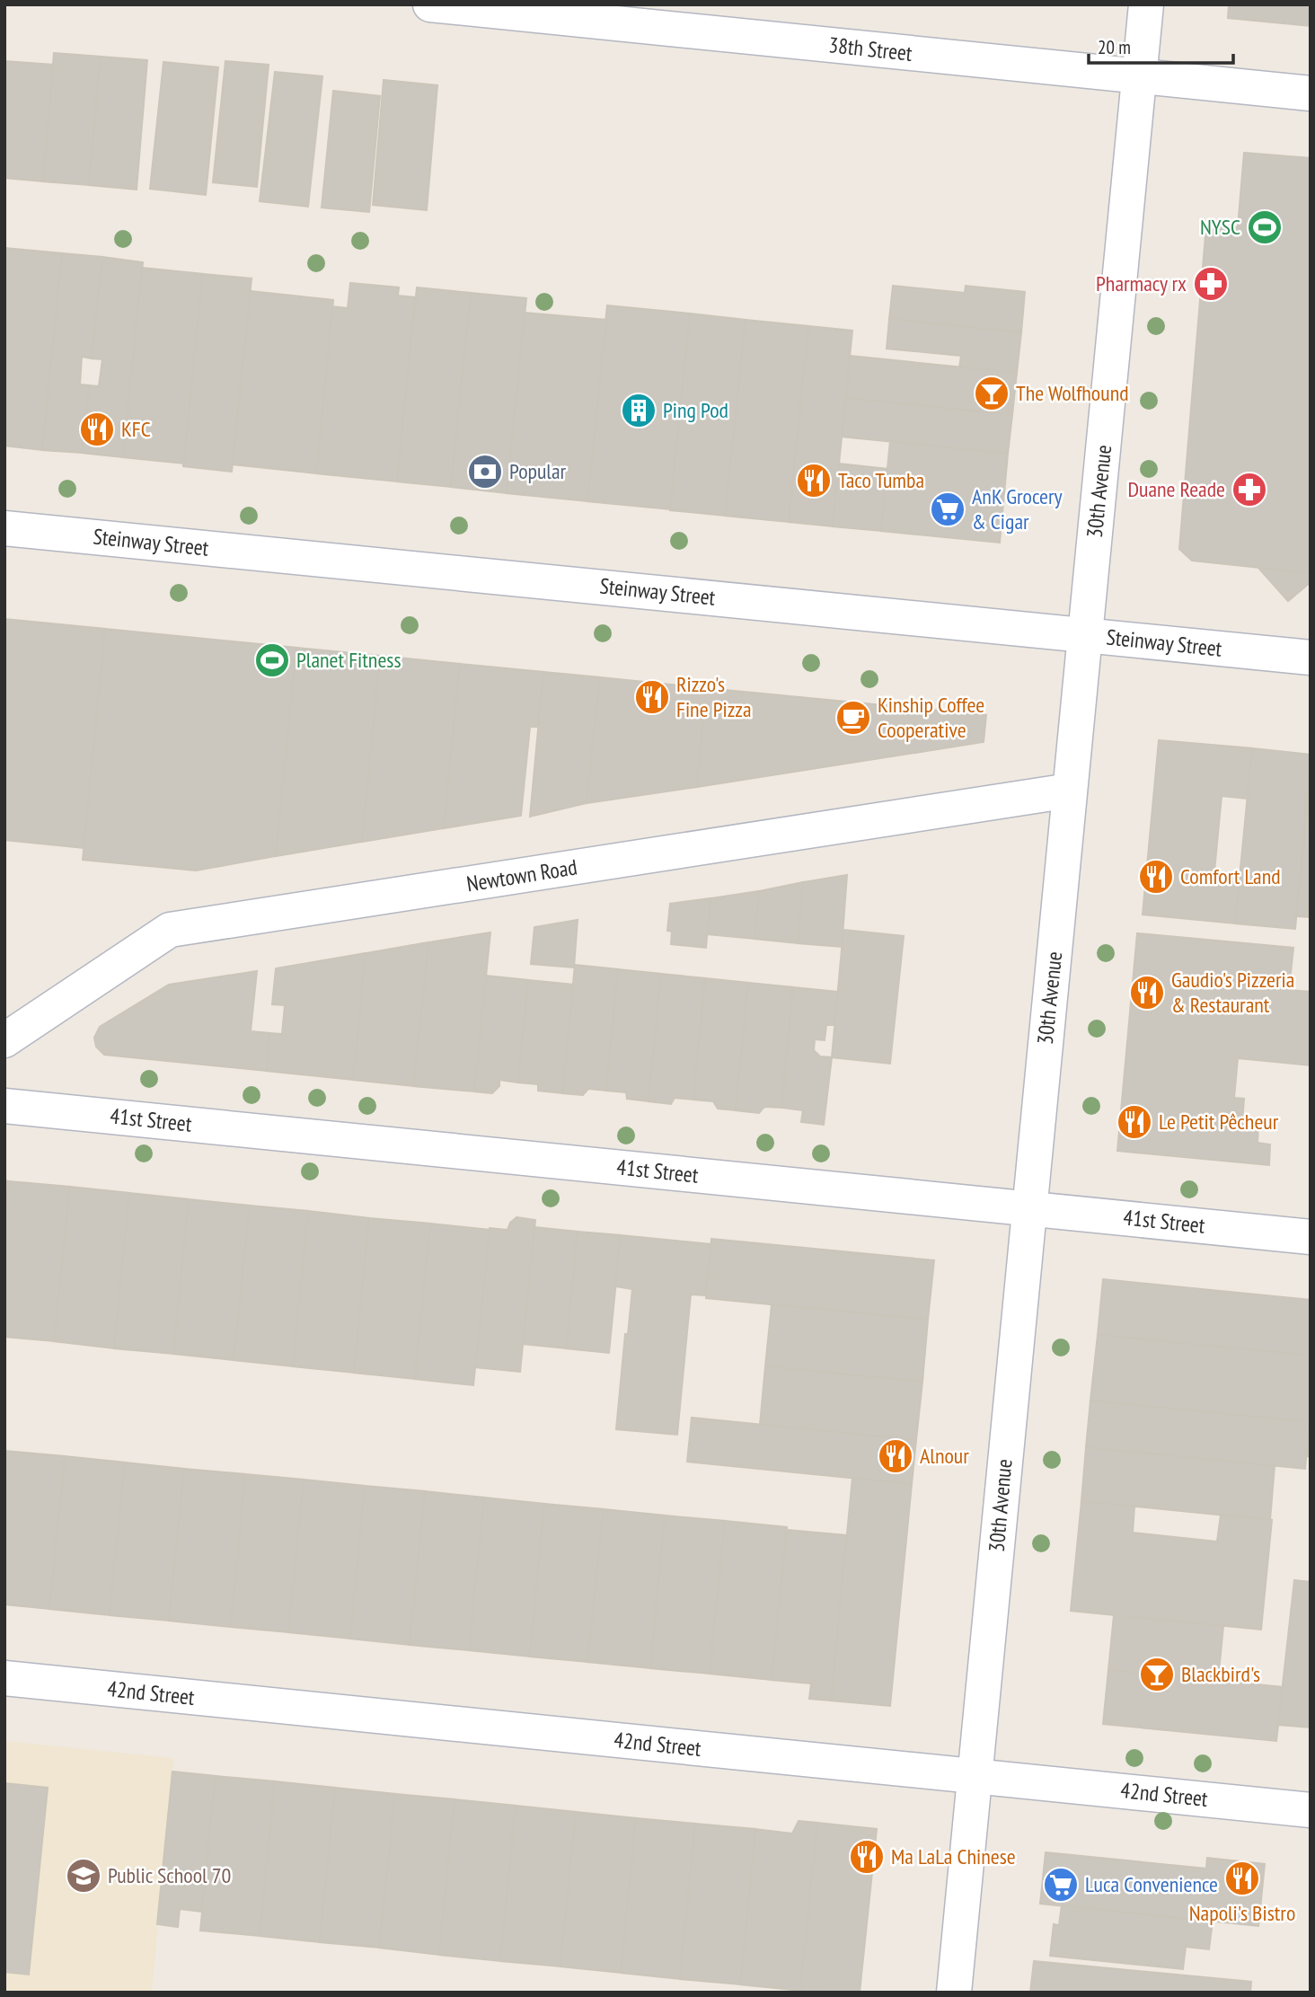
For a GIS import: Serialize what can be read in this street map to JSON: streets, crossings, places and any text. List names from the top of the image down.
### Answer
{
  "streets": {
    "street": [
      "38th Street",
      "30th Avenue",
      "Steinway Street",
      "Newtown Road",
      "41st Street",
      "42nd Street"
    ]
  },
  "crossings": [
    ["38th Street", "30th Avenue"],
    ["30th Avenue", "Steinway Street"],
    ["30th Avenue", "Newtown Road"],
    ["30th Avenue", "41st Street"],
    ["30th Avenue", "42nd Street"]
  ],
  "places": {
    "sports": ["NYSC", "Planet Fitness"],
    "pharmacy": ["Pharmacy rx", "Duane Reade"],
    "bar": ["The Wolfhound", "Blackbird's"],
    "building": ["Ping Pod"],
    "restaurant": [
      "KFC",
      "Taco Tumba",
      "Rizzo's Fine Pizza",
      "Comfort Land",
      "Gaudio's Pizzeria & Restaurant",
      "Le Petit Pêcheur",
      "Alnour",
      "Ma LaLa Chinese",
      "Napoli's Bistro"
    ],
    "bank": ["Popular"],
    "supermarket": ["AnK Grocery & Cigar", "Luca Convenience"],
    "cafe": ["Kinship Coffee Cooperative"],
    "school or university": ["Public School 70"]
  },
  "scale_bar": "20 m"
}
